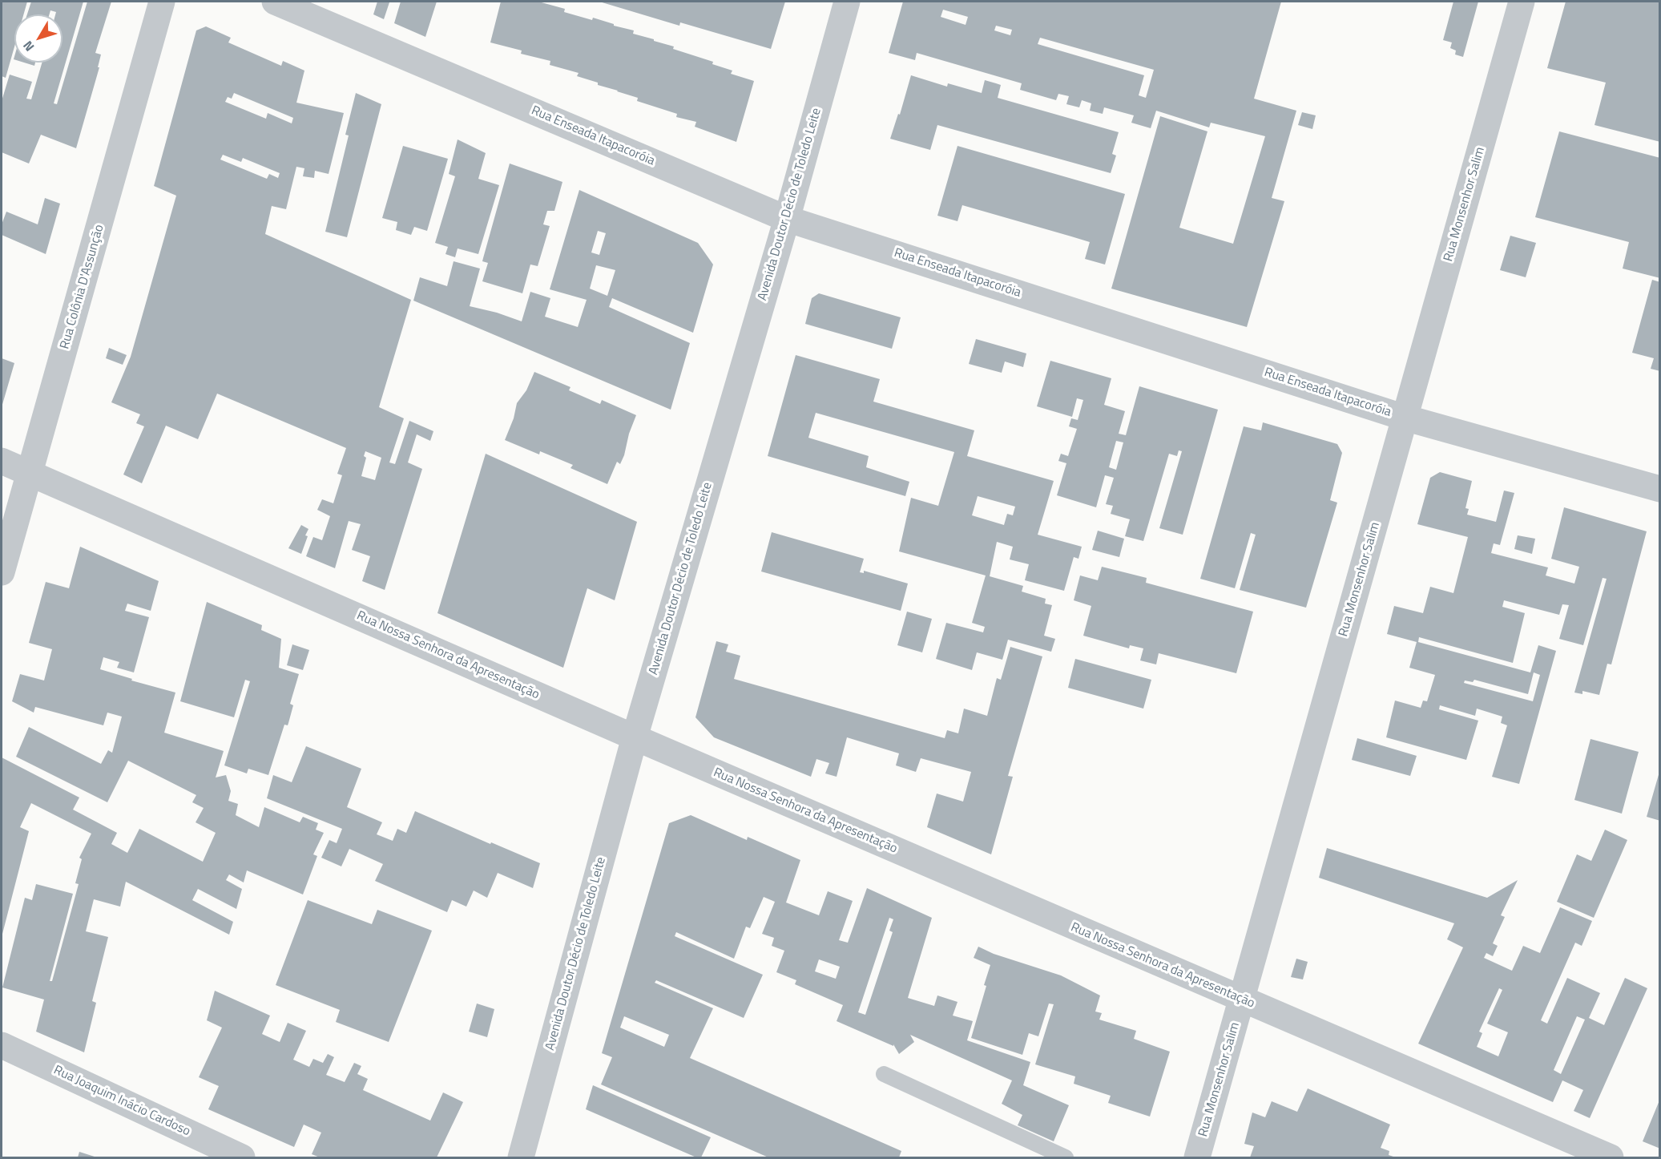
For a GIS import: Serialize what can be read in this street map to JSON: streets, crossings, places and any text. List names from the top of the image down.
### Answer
{
  "streets": {
    "street": [
      "Rua Enseada Itapacoróia",
      "Avenida Doutor Décio de Toledo Leite",
      "Rua Monsenhor Salim",
      "Rua Colônia D'Assunção",
      "Rua Nossa Senhora da Apresentação",
      "Rua Joaquim Inácio Cardoso"
    ]
  },
  "crossings": [
    ["Rua Enseada Itapacoróia", "Avenida Doutor Décio de Toledo Leite"],
    ["Rua Enseada Itapacoróia", "Rua Monsenhor Salim"],
    ["Avenida Doutor Décio de Toledo Leite", "Rua Nossa Senhora da Apresentação"],
    ["Rua Monsenhor Salim", "Rua Nossa Senhora da Apresentação"],
    ["Rua Colônia D'Assunção", "Rua Nossa Senhora da Apresentação"]
  ],
  "north": "bottom left"
}
